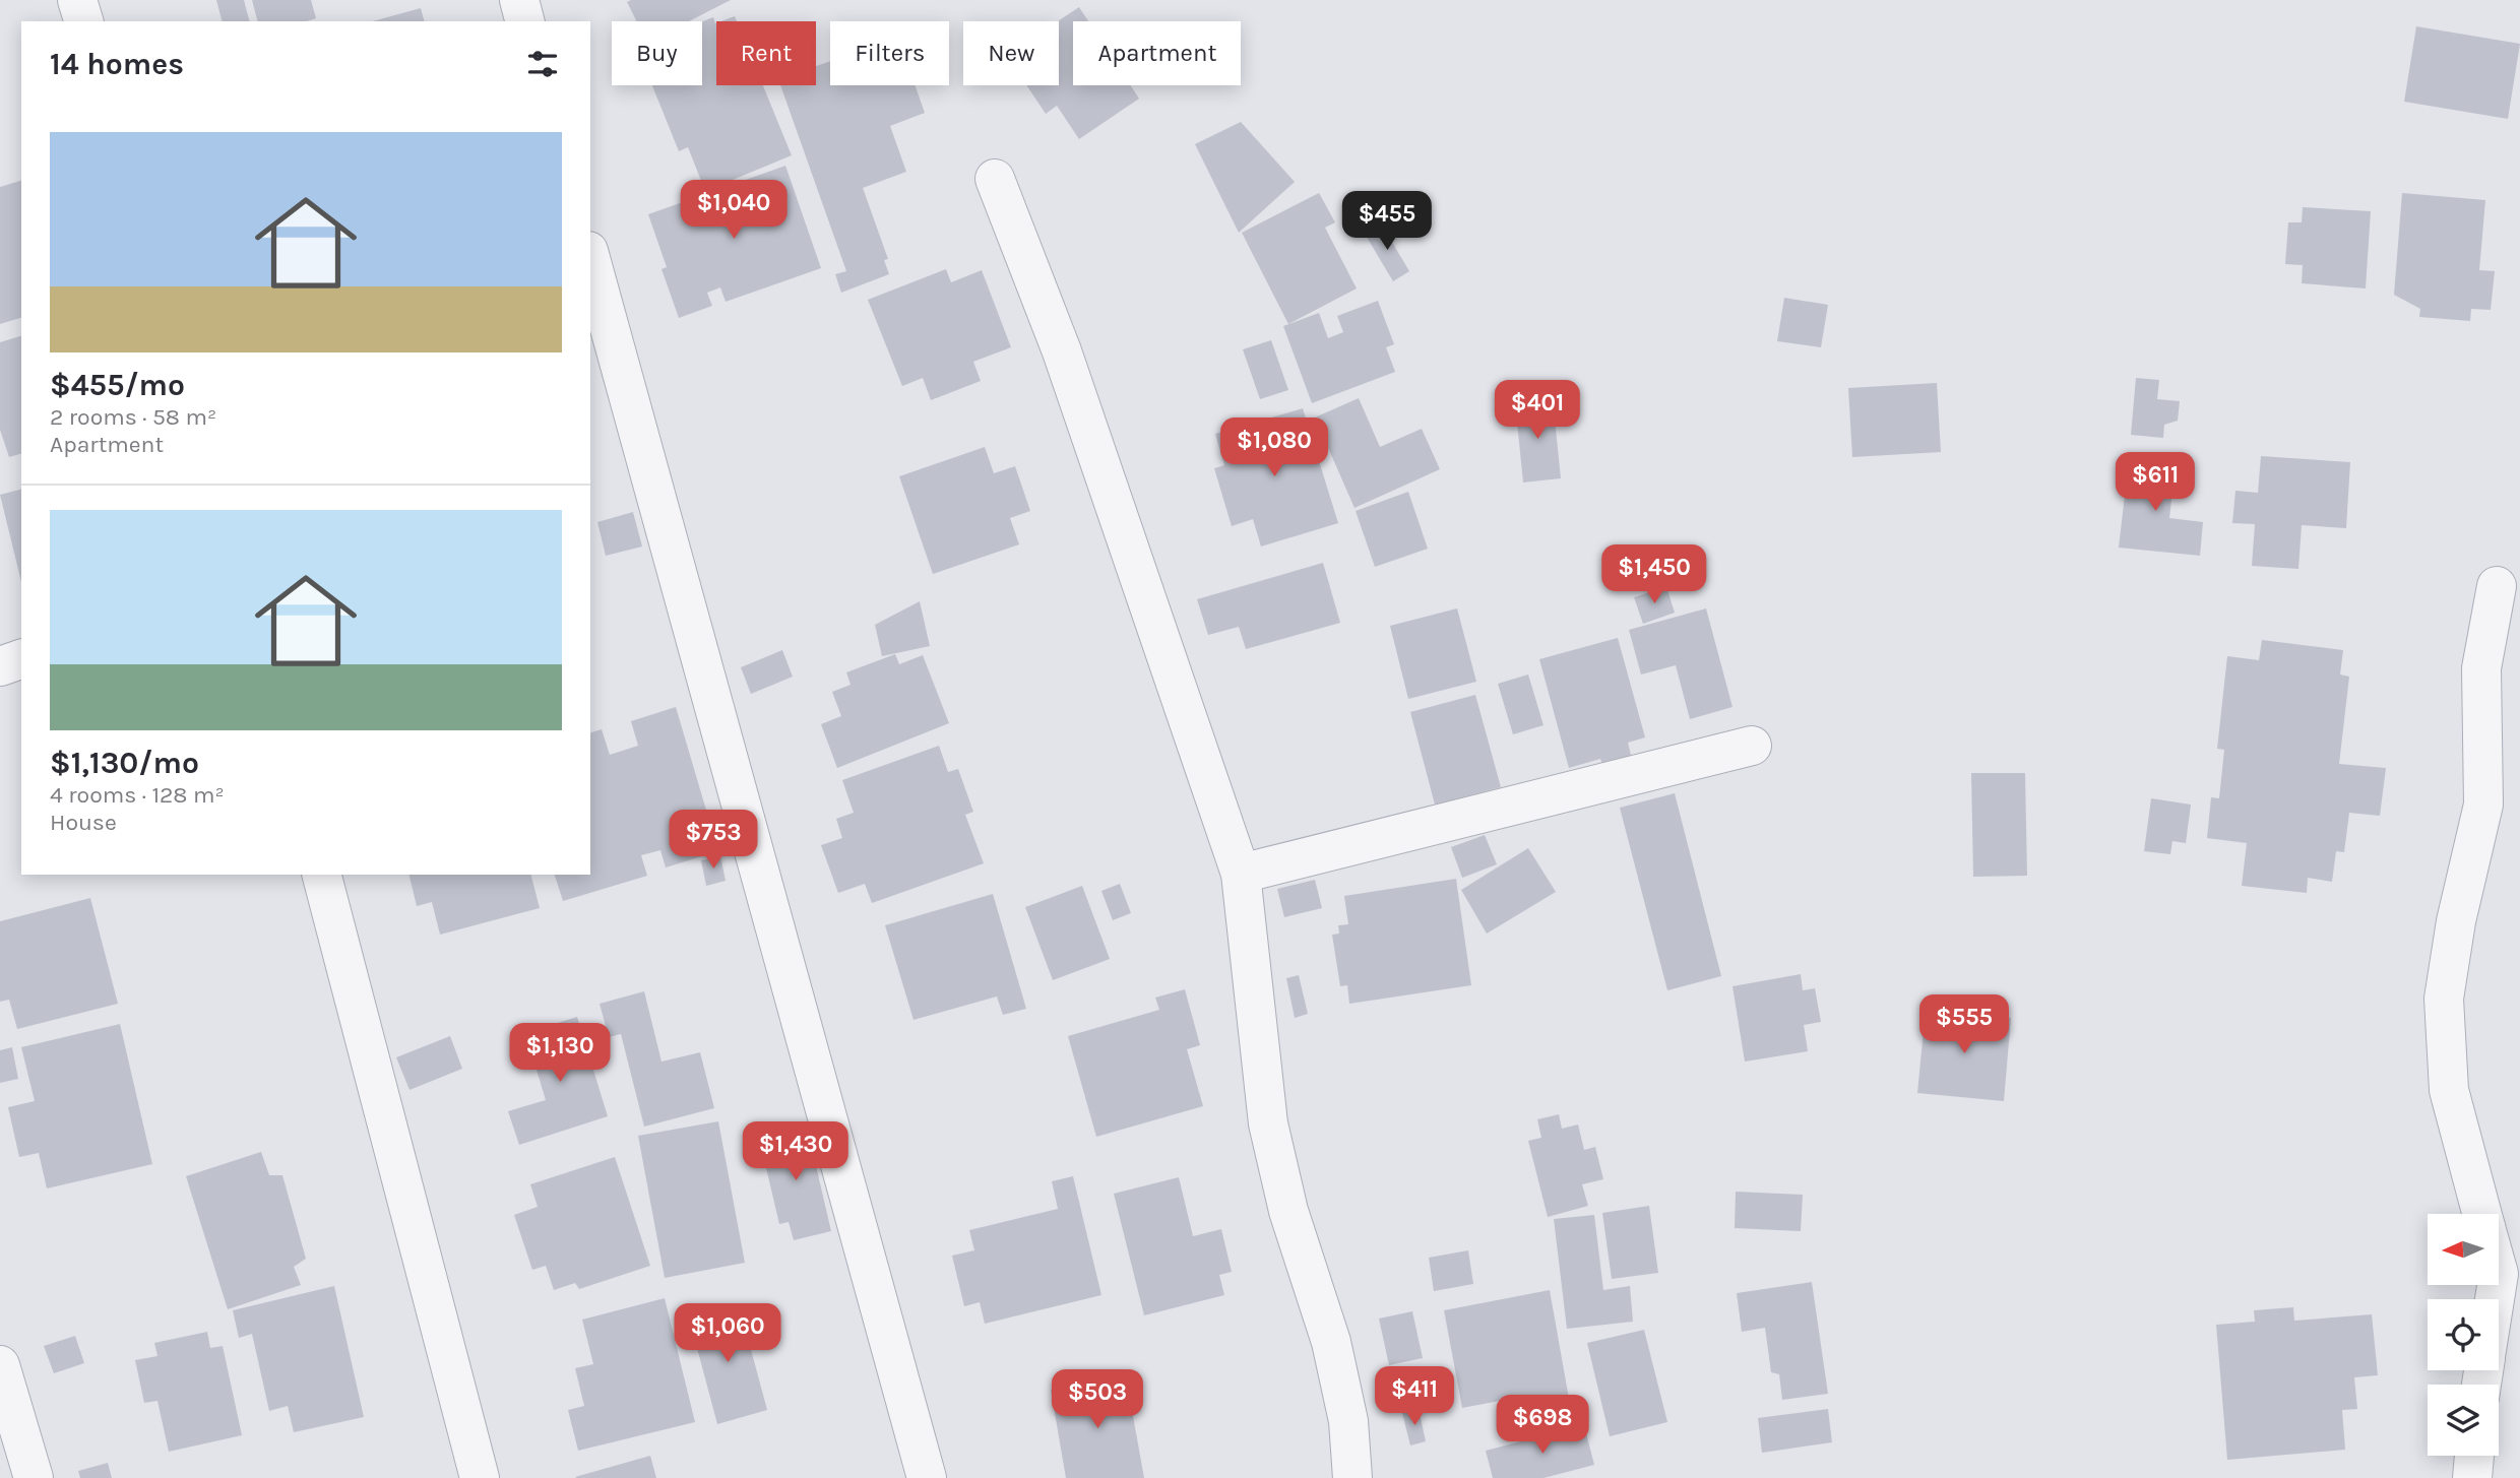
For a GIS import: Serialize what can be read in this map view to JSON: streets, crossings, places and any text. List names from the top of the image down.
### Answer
{
  "north": "left",
  "page": {
    "chip": [
      "Buy",
      "Rent",
      "Filters",
      "New",
      "Apartment"
    ],
    "heading": "14 homes",
    "list": [
      {
        "name": "$455/mo",
        "note": "2 rooms · 58 m² · Apartment"
      },
      {
        "name": "$1,130/mo",
        "note": "4 rooms · 128 m² · House"
      }
    ],
    "price": [
      "$1,040",
      "$455",
      "$401",
      "$1,080",
      "$611",
      "$1,450",
      "$753",
      "$555",
      "$1,130",
      "$1,430",
      "$1,060",
      "$411",
      "$503",
      "$698"
    ]
  }
}
